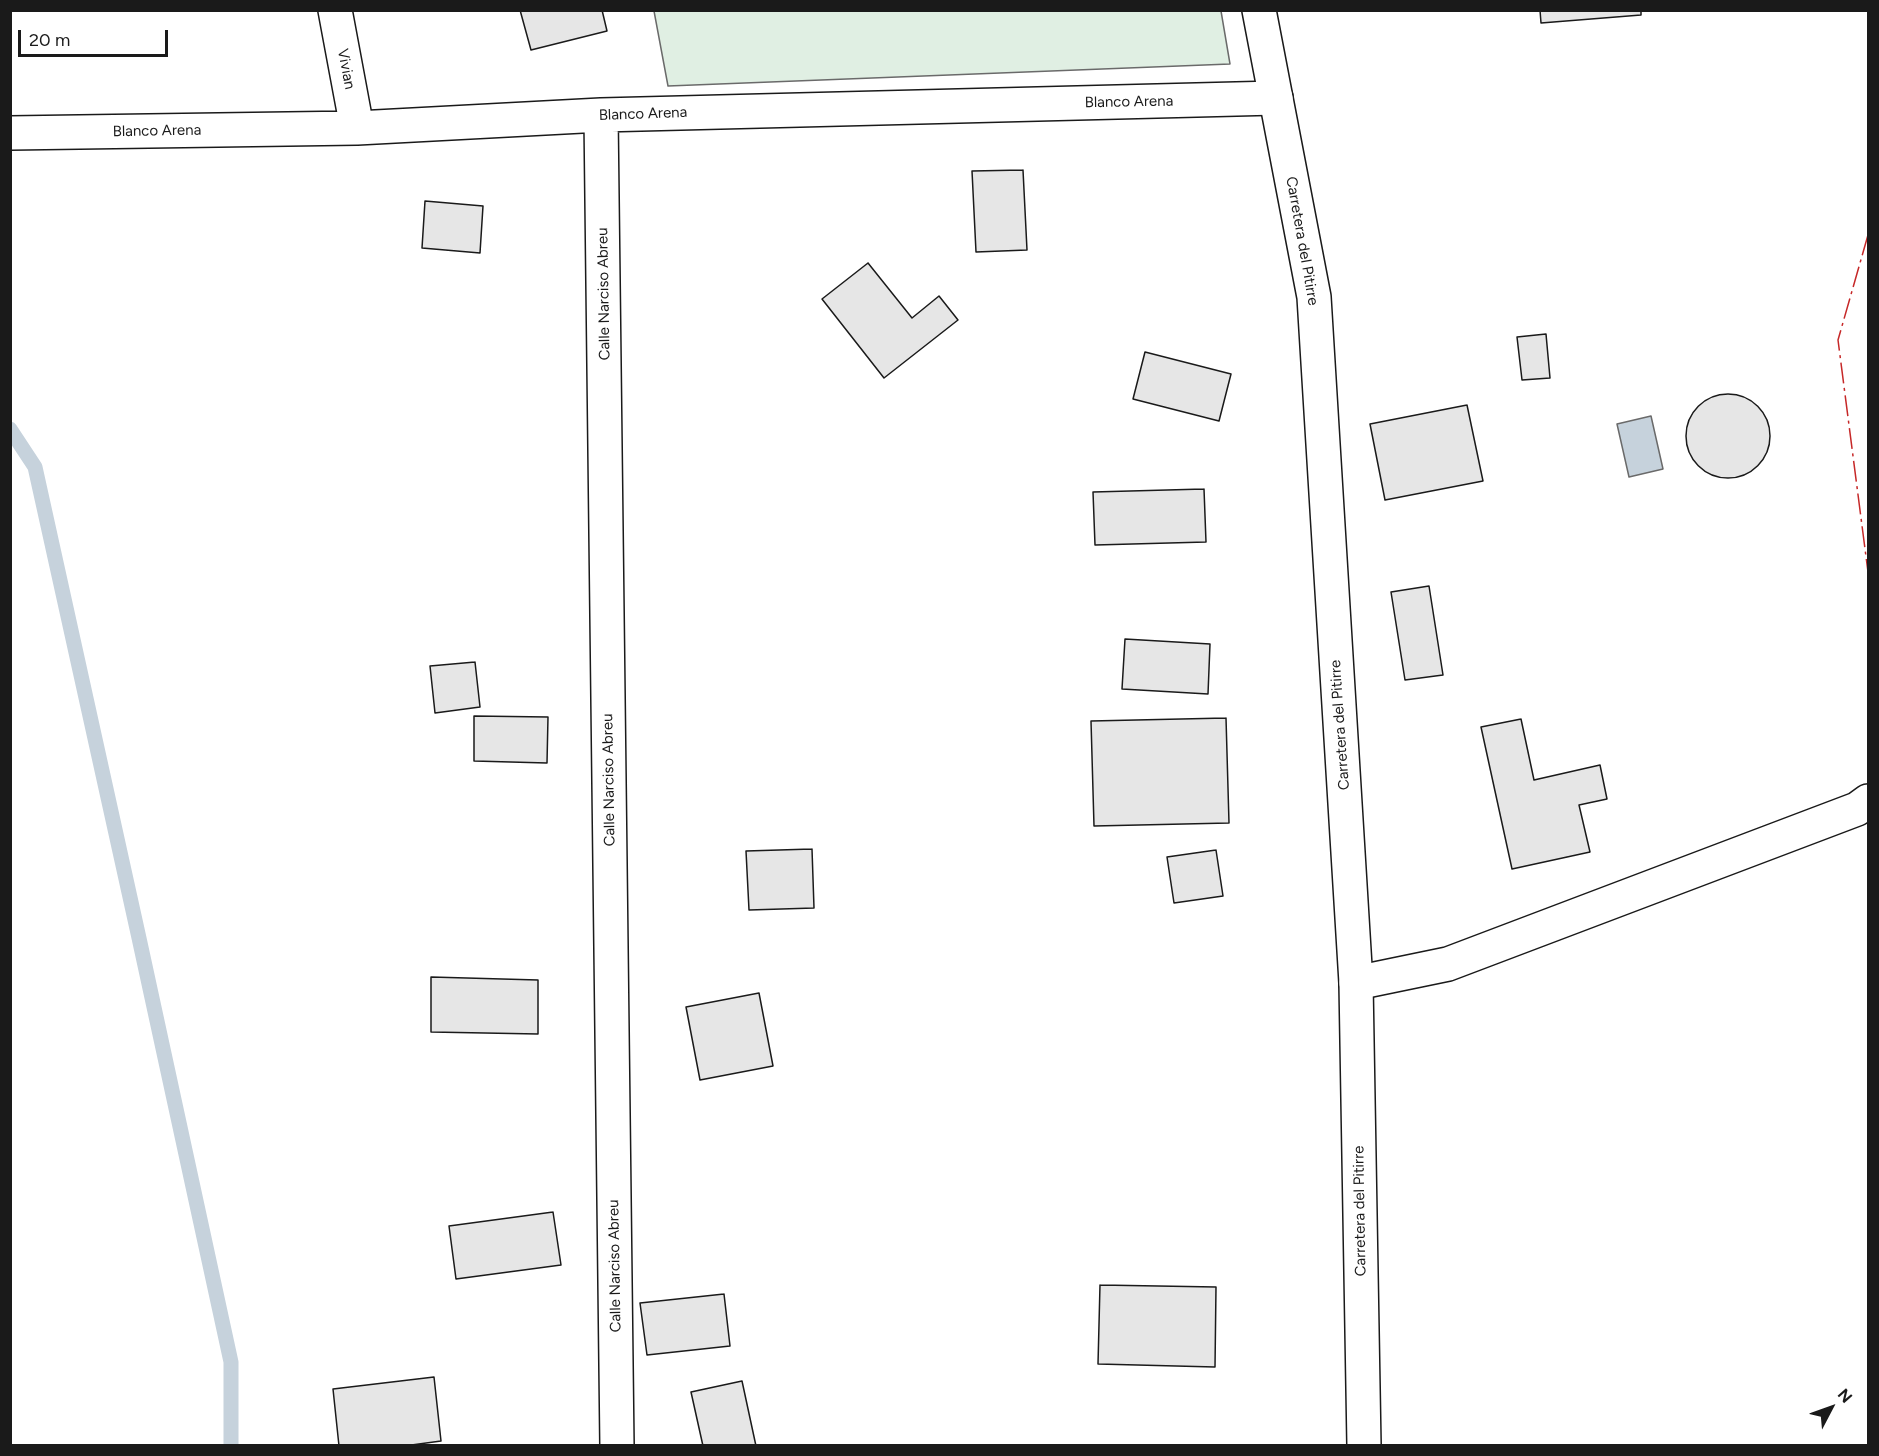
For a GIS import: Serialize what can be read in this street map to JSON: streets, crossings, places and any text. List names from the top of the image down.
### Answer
{
  "streets": {
    "street": [
      "Vivian",
      "Blanco Arena",
      "Carretera del Pitirre",
      "Calle Narciso Abreu"
    ]
  },
  "crossings": [
    ["Vivian", "Blanco Arena"],
    ["Blanco Arena", "Carretera del Pitirre"],
    ["Blanco Arena", "Calle Narciso Abreu"]
  ],
  "scale_bar": "20 m",
  "north": "top right"
}
